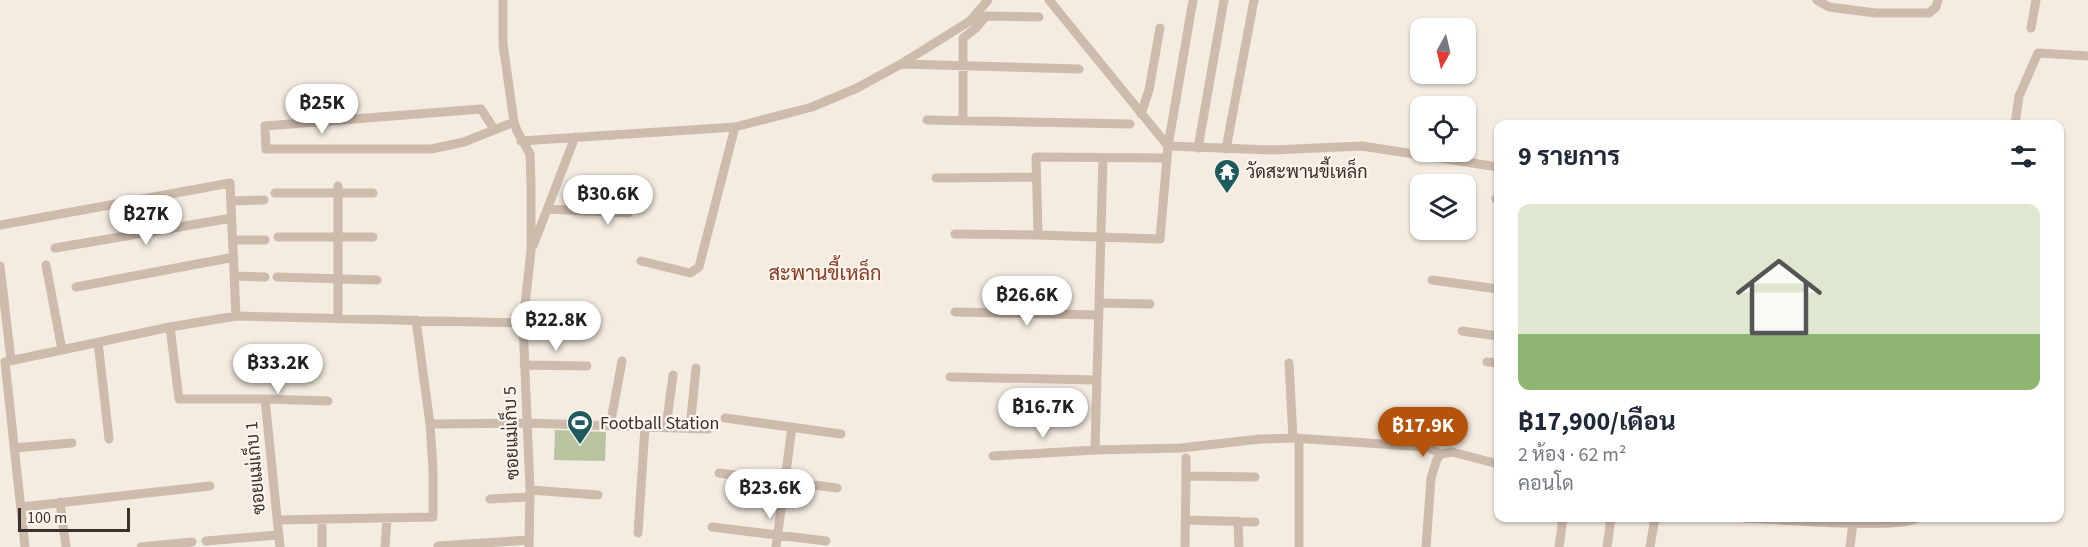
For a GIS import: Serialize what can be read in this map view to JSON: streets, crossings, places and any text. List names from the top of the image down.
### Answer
{
  "streets": {
    "street": ["ซอยแม่เก็บ 5", "ซอยแม่เก็บ 1"]
  },
  "districts": ["สะพานขี้เหล็ก"],
  "places": {
    "temple": ["วัดสะพานขี้เหล็ก"],
    "sports": ["Football Station"]
  },
  "scale_bar": "100 m",
  "north": "bottom",
  "page": {
    "price": [
      "฿25K",
      "฿30.6K",
      "฿27K",
      "฿26.6K",
      "฿22.8K",
      "฿33.2K",
      "฿16.7K",
      "฿17.9K",
      "฿23.6K"
    ],
    "heading": "9 รายการ",
    "list": [
      {
        "name": "฿17,900/เดือน",
        "note": "2 ห้อง · 62 m² · คอนโด"
      }
    ],
    "scale": "100 m"
  }
}
